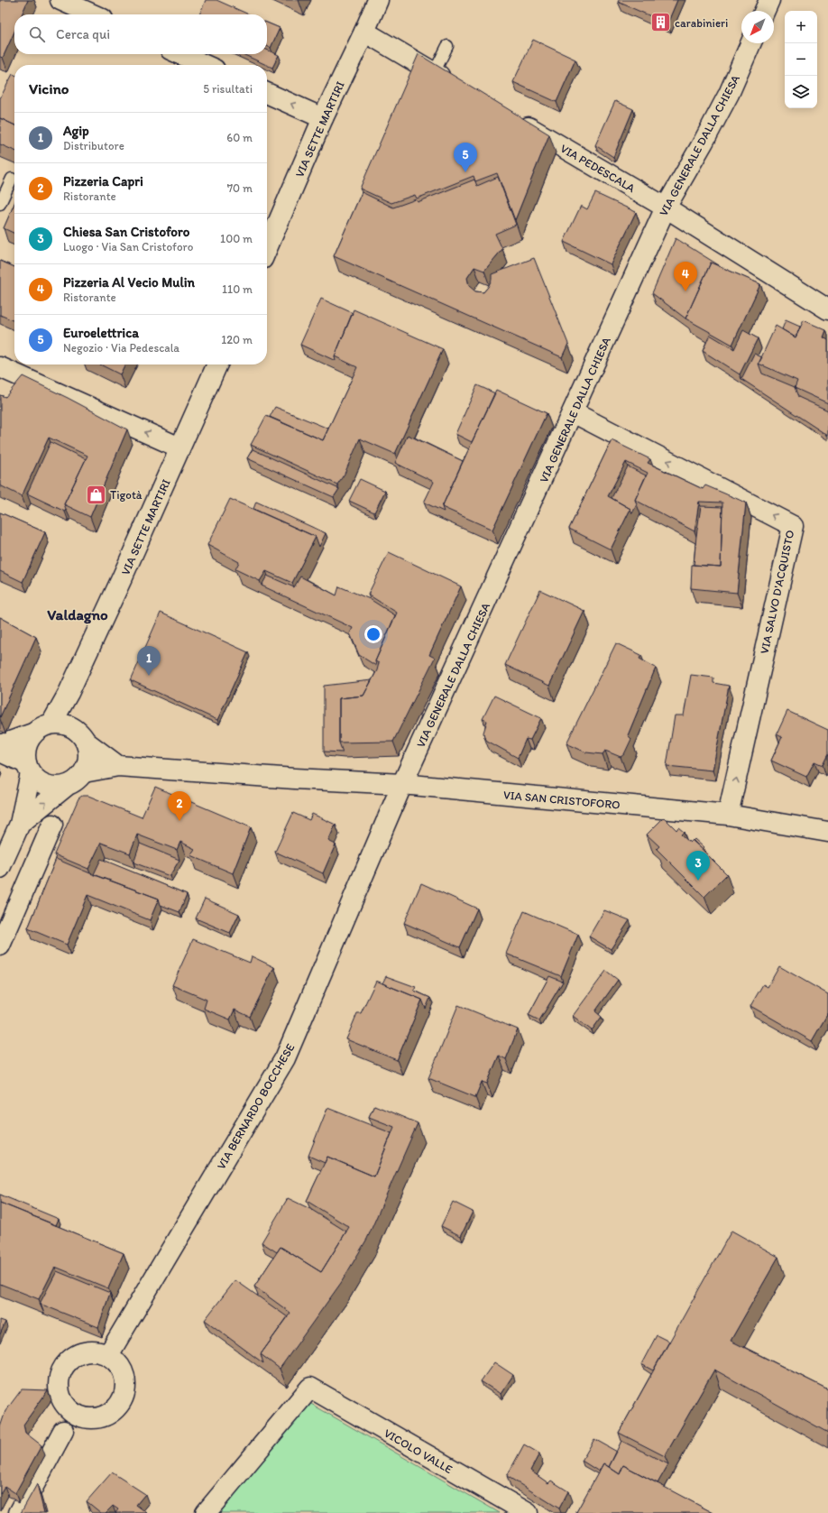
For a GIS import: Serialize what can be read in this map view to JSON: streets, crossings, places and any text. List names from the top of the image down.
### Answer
{
  "streets": {
    "street": [
      "VIA SETTE MARTIRI",
      "VIA GENERALE DALLA CHIESA",
      "VIA PEDESCALA",
      "VIA SALVO D'ACQUISTO",
      "VIA SAN CRISTOFORO",
      "VIA BERNARDO BOCCHESE",
      "VICOLO VALLE"
    ]
  },
  "crossings": [
    ["VIA SETTE MARTIRI", "VIA SAN CRISTOFORO"],
    ["VIA GENERALE DALLA CHIESA", "VIA PEDESCALA"],
    ["VIA GENERALE DALLA CHIESA", "VIA SALVO D'ACQUISTO"],
    ["VIA GENERALE DALLA CHIESA", "VIA SAN CRISTOFORO"],
    ["VIA GENERALE DALLA CHIESA", "VIA BERNARDO BOCCHESE"],
    ["VIA SALVO D'ACQUISTO", "VIA SAN CRISTOFORO"],
    ["VIA SAN CRISTOFORO", "VIA BERNARDO BOCCHESE"]
  ],
  "districts": ["Valdagno"],
  "places": {
    "building": ["carabinieri"],
    "shop": ["Tigotà"]
  },
  "north": "bottom left",
  "page": {
    "map_buttons": ["+", "−"],
    "search": "Cerca qui",
    "heading": ["Vicino", "5 risultati"],
    "list": [
      {
        "mark": "1",
        "name": "Agip",
        "note": "Distributore",
        "value": "60 m"
      },
      {
        "mark": "2",
        "name": "Pizzeria Capri",
        "note": "Ristorante",
        "value": "70 m"
      },
      {
        "mark": "3",
        "name": "Chiesa San Cristoforo",
        "note": "Luogo · Via San Cristoforo",
        "value": "100 m"
      },
      {
        "mark": "4",
        "name": "Pizzeria Al Vecio Mulin",
        "note": "Ristorante",
        "value": "110 m"
      },
      {
        "mark": "5",
        "name": "Euroelettrica",
        "note": "Negozio · Via Pedescala",
        "value": "120 m"
      }
    ],
    "pins": [
      "5",
      "4",
      "1",
      "2",
      "3"
    ]
  }
}
